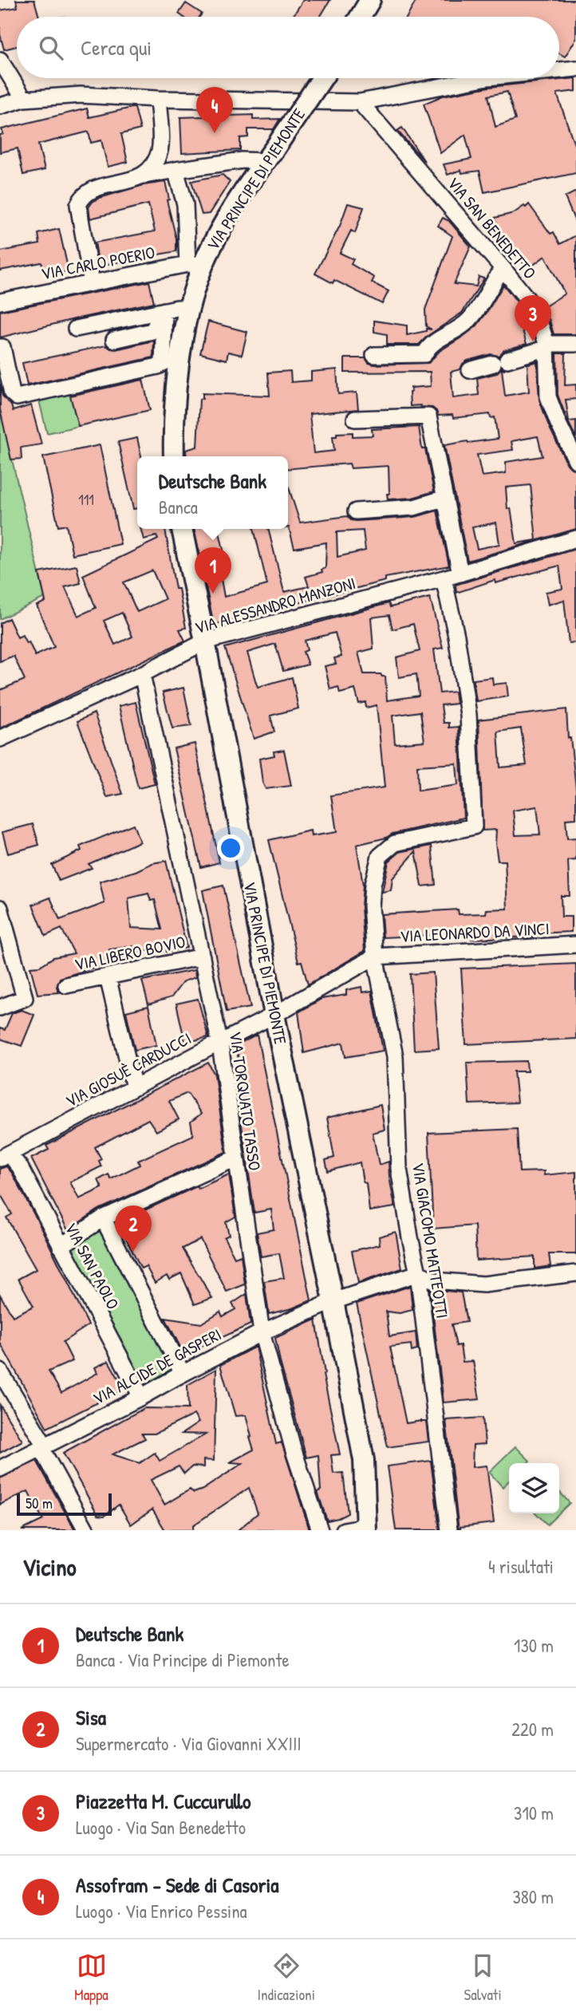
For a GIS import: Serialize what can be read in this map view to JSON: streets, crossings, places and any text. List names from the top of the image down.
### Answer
{
  "streets": {
    "main road": ["VIA PRINCIPE DI PIEMONTE"],
    "street": [
      "VIA SAN BENEDETTO",
      "VIA CARLO POERIO",
      "VIA ALESSANDRO MANZONI",
      "VIA LEONARDO DA VINCI",
      "VIA LIBERO BOVIO",
      "VIA GIOSUÈ CARDUCCI",
      "VIA TORQUATO TASSO",
      "VIA GIACOMO MATTEOTTI",
      "VIA SAN PAOLO",
      "VIA ALCIDE DE GASPERI"
    ]
  },
  "crossings": [
    ["VIA PRINCIPE DI PIEMONTE", "VIA CARLO POERIO"],
    ["VIA PRINCIPE DI PIEMONTE", "VIA ALESSANDRO MANZONI"],
    ["VIA PRINCIPE DI PIEMONTE", "VIA GIOSUÈ CARDUCCI"],
    ["VIA PRINCIPE DI PIEMONTE", "VIA ALCIDE DE GASPERI"],
    ["VIA ALESSANDRO MANZONI", "VIA TORQUATO TASSO"],
    ["VIA ALESSANDRO MANZONI", "VIA GIACOMO MATTEOTTI"],
    ["VIA LEONARDO DA VINCI", "VIA GIACOMO MATTEOTTI"],
    ["VIA LIBERO BOVIO", "VIA TORQUATO TASSO"],
    ["VIA GIOSUÈ CARDUCCI", "VIA TORQUATO TASSO"],
    ["VIA GIOSUÈ CARDUCCI", "VIA SAN PAOLO"],
    ["VIA TORQUATO TASSO", "VIA ALCIDE DE GASPERI"],
    ["VIA SAN PAOLO", "VIA ALCIDE DE GASPERI"]
  ],
  "house_numbers": ["111"],
  "scale_bar": "50 m",
  "page": {
    "search": "Cerca qui",
    "pins": [
      "4",
      "3",
      "1",
      "2"
    ],
    "popup": ["Deutsche Bank", "Banca"],
    "scale": "50 m",
    "heading": ["Vicino", "4 risultati"],
    "list": [
      {
        "mark": "1",
        "name": "Deutsche Bank",
        "note": "Banca · Via Principe di Piemonte",
        "value": "130 m"
      },
      {
        "mark": "2",
        "name": "Sisa",
        "note": "Supermercato · Via Giovanni XXIII",
        "value": "220 m"
      },
      {
        "mark": "3",
        "name": "Piazzetta M. Cuccurullo",
        "note": "Luogo · Via San Benedetto",
        "value": "310 m"
      },
      {
        "mark": "4",
        "name": "Assofram - Sede di Casoria",
        "note": "Luogo · Via Enrico Pessina",
        "value": "380 m"
      }
    ],
    "nav": ["Mappa", "Indicazioni", "Salvati"]
  }
}
